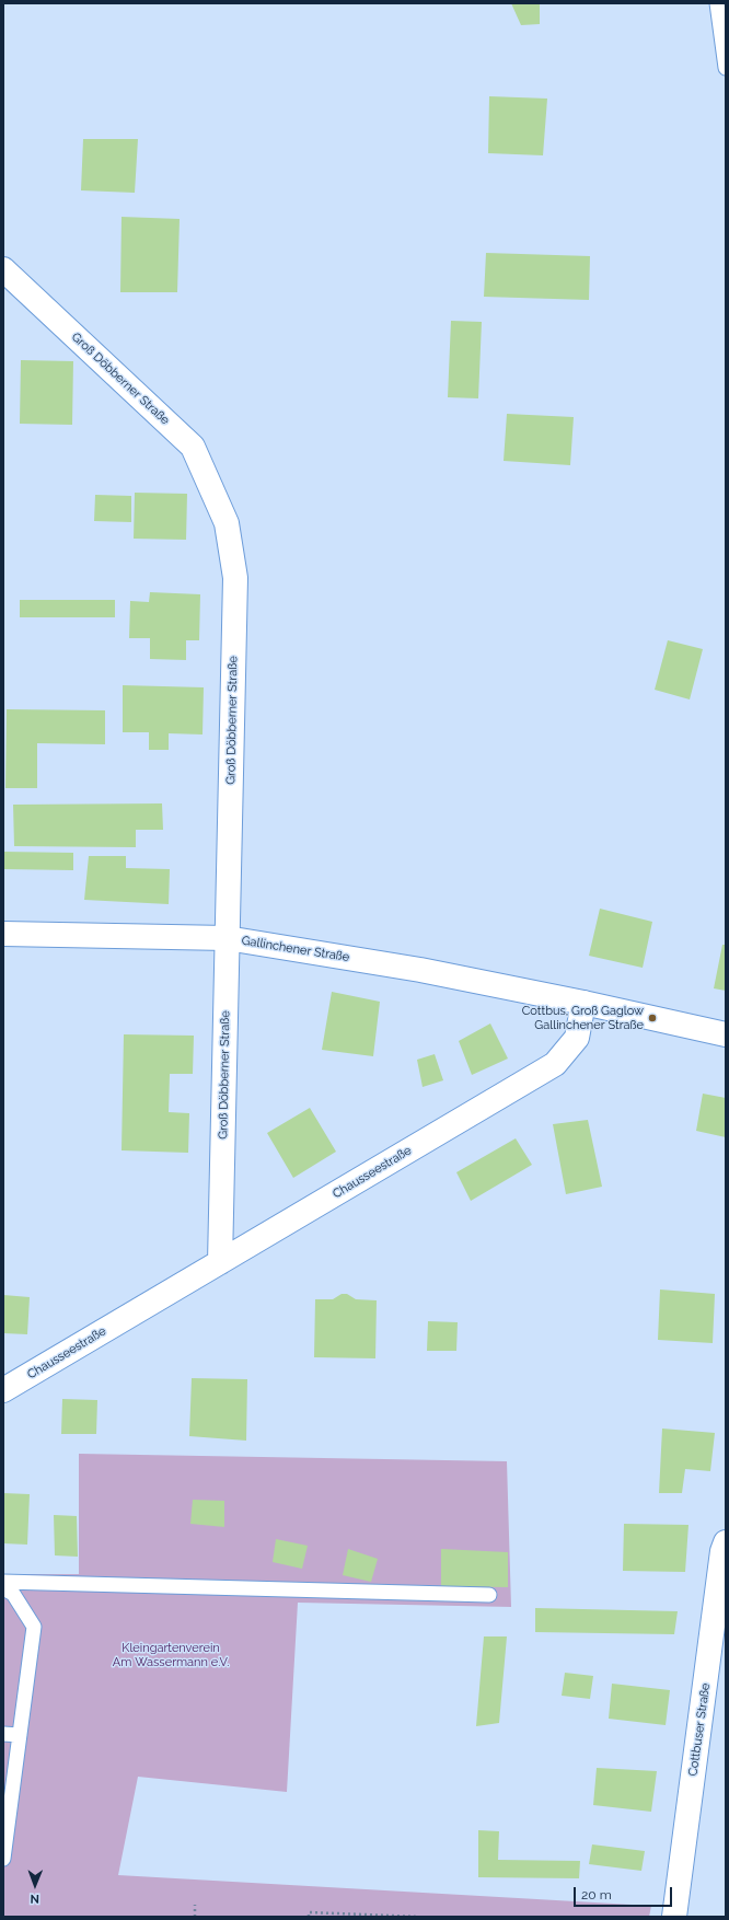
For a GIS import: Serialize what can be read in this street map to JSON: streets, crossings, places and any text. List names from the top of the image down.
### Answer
{
  "streets": {
    "street": [
      "Groß Döbberner Straße",
      "Gallinchener Straße",
      "Chausseestraße",
      "Cottbuser Straße"
    ]
  },
  "crossings": [
    ["Groß Döbberner Straße", "Gallinchener Straße"],
    ["Groß Döbberner Straße", "Chausseestraße"],
    ["Gallinchener Straße", "Chausseestraße"]
  ],
  "parks": ["Kleingartenverein Am Wassermann e.V."],
  "places": ["Cottbus, Groß Gaglow Gallinchener Straße"],
  "scale_bar": "20 m",
  "north": "bottom"
}
